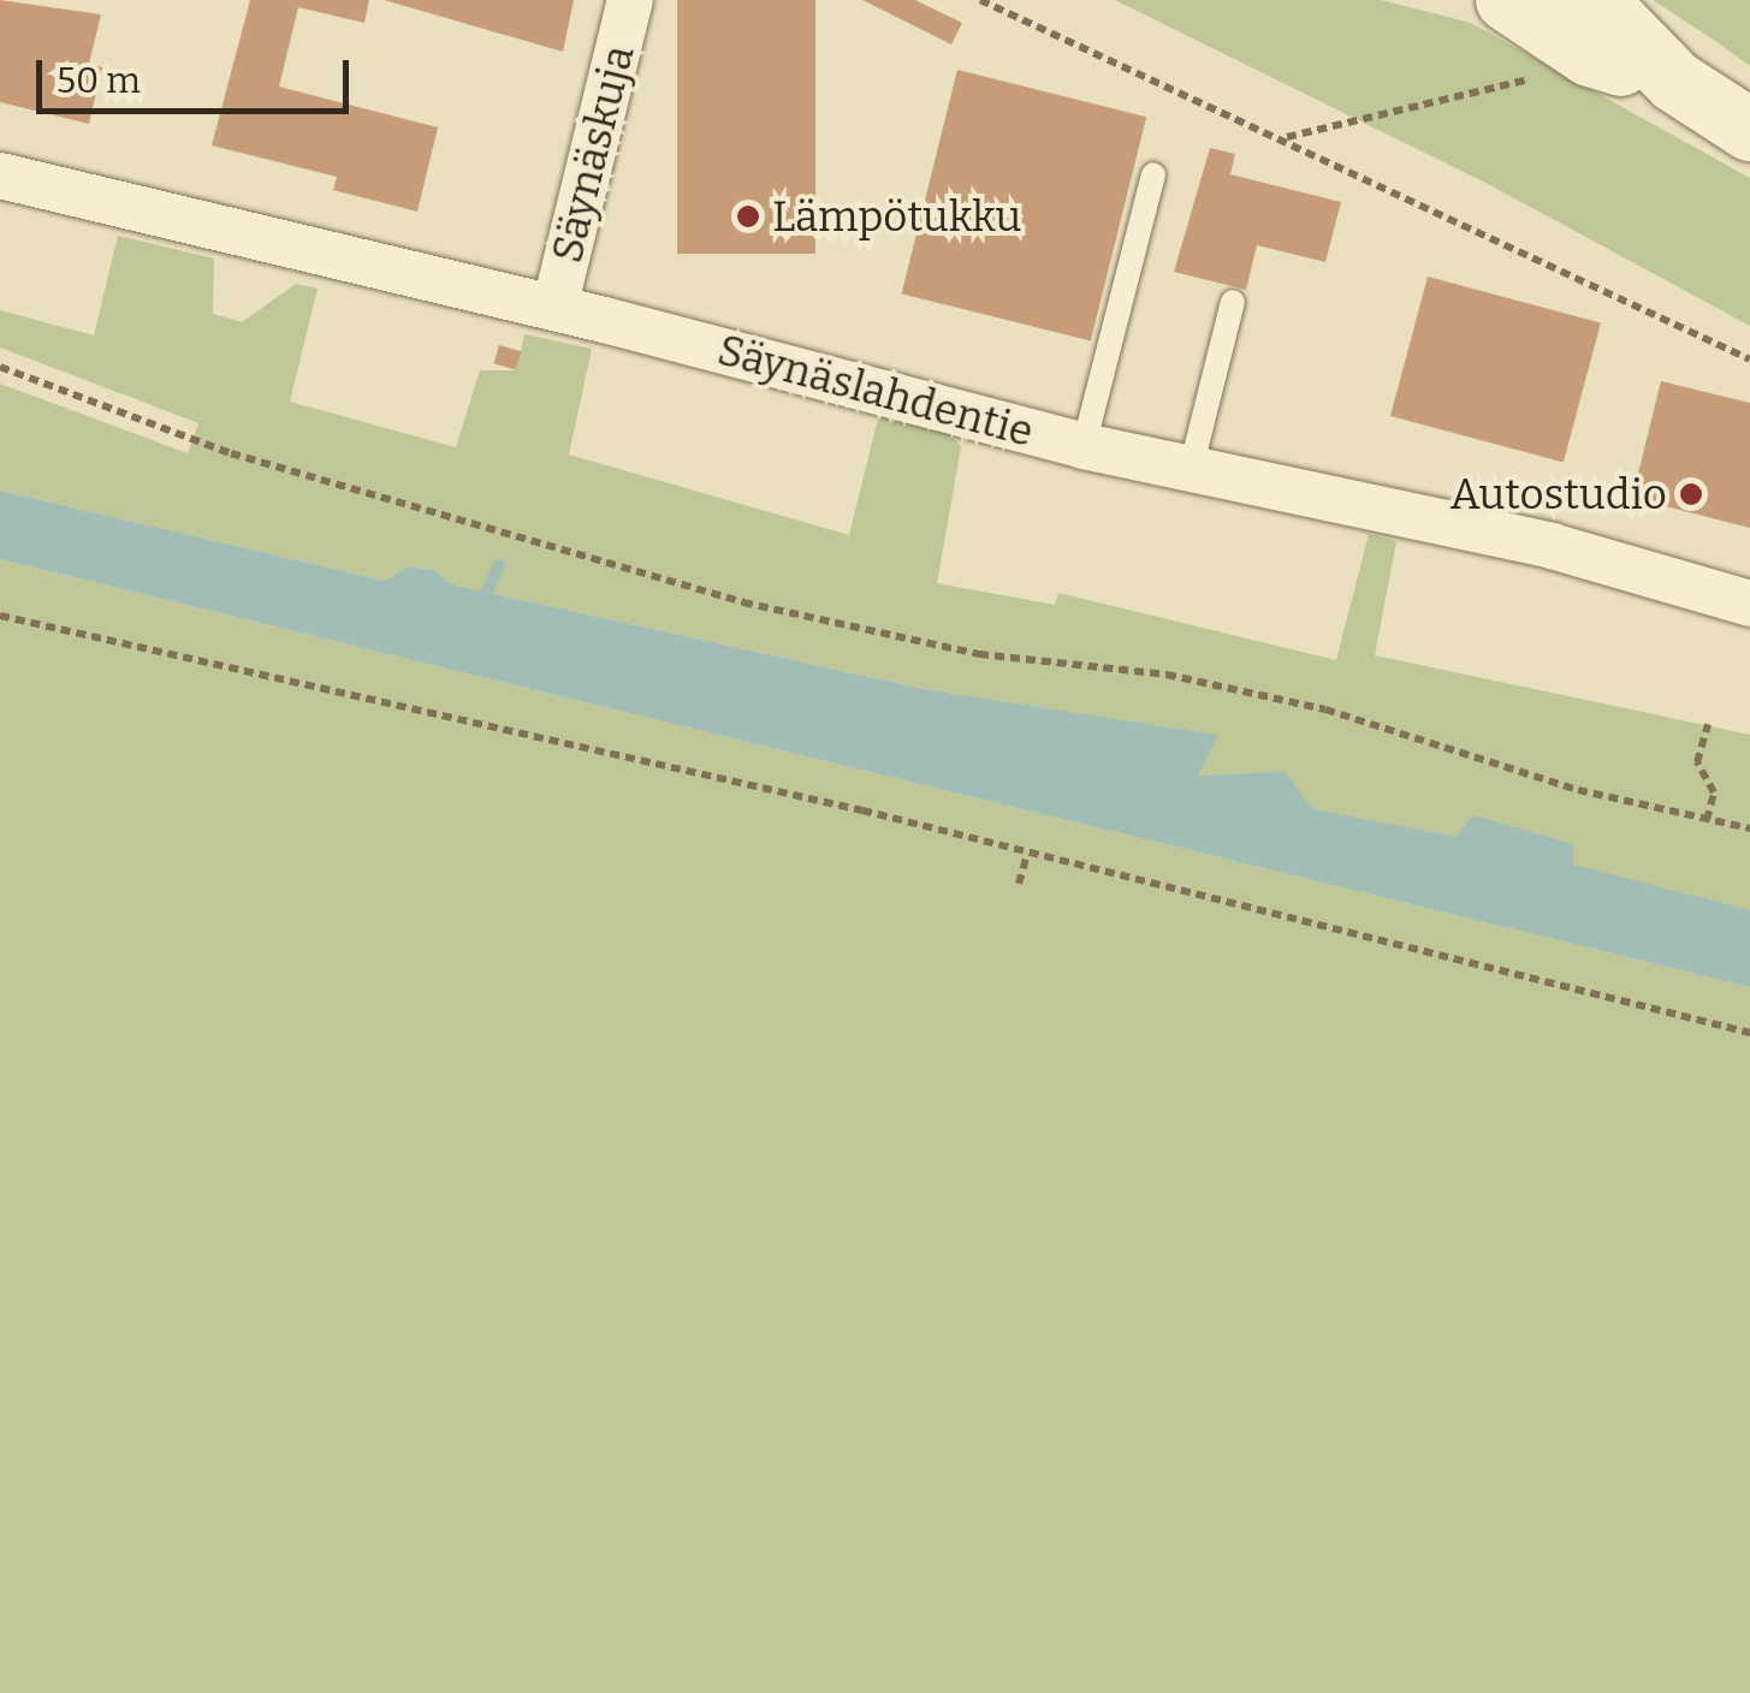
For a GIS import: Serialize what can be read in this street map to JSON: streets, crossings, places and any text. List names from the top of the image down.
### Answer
{
  "streets": {
    "street": ["Säynäskuja", "Säynäslahdentie"]
  },
  "crossings": [
    ["Säynäskuja", "Säynäslahdentie"]
  ],
  "places": ["Lämpötukku", "Autostudio"],
  "scale_bar": "50 m"
}
